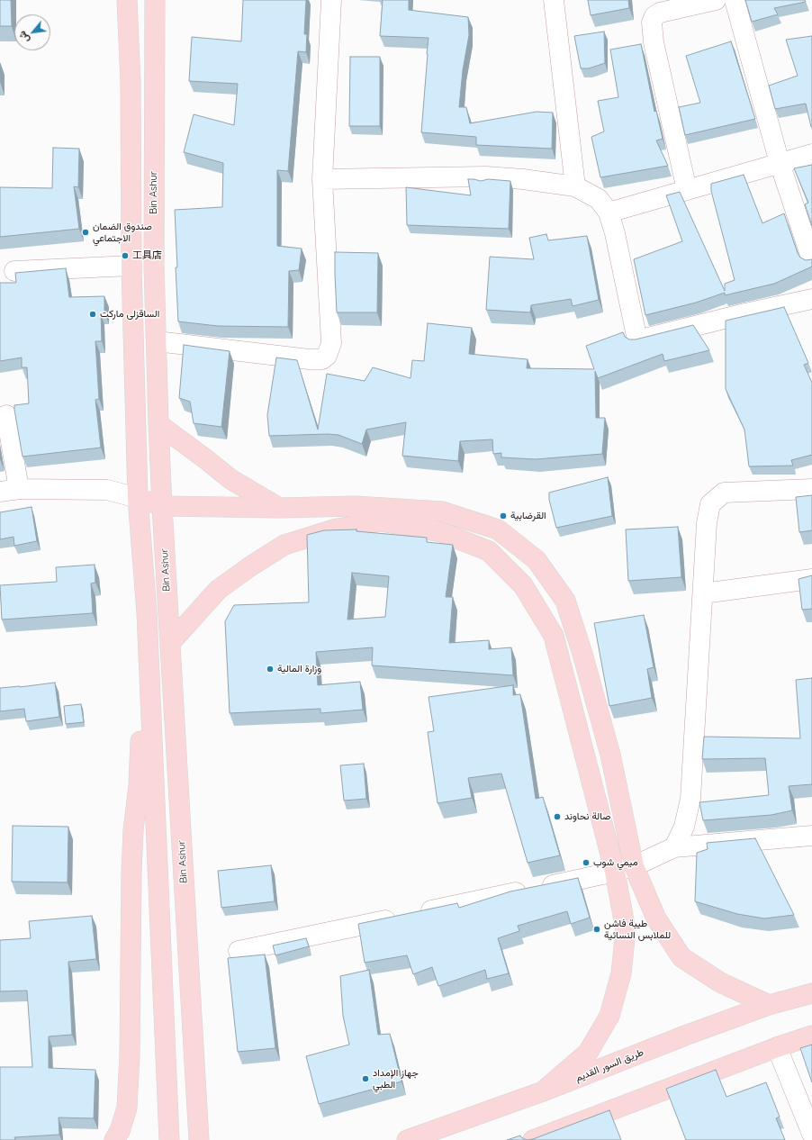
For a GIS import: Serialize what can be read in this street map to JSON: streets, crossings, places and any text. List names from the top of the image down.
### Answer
{
  "streets": {
    "main road": ["Bin Ashur", "طريق السور القديم"]
  },
  "places": [
    "صندوق الضمان الاجتماعي",
    "工具店",
    "الساقزلى ماركت",
    "القرضابية",
    "وزارة المالية",
    "صالة نحاوند",
    "ميمي شوب",
    "طيبة فاشن للملابس النسائية",
    "جهاز الإمداد الطبي"
  ],
  "north": "bottom left"
}
